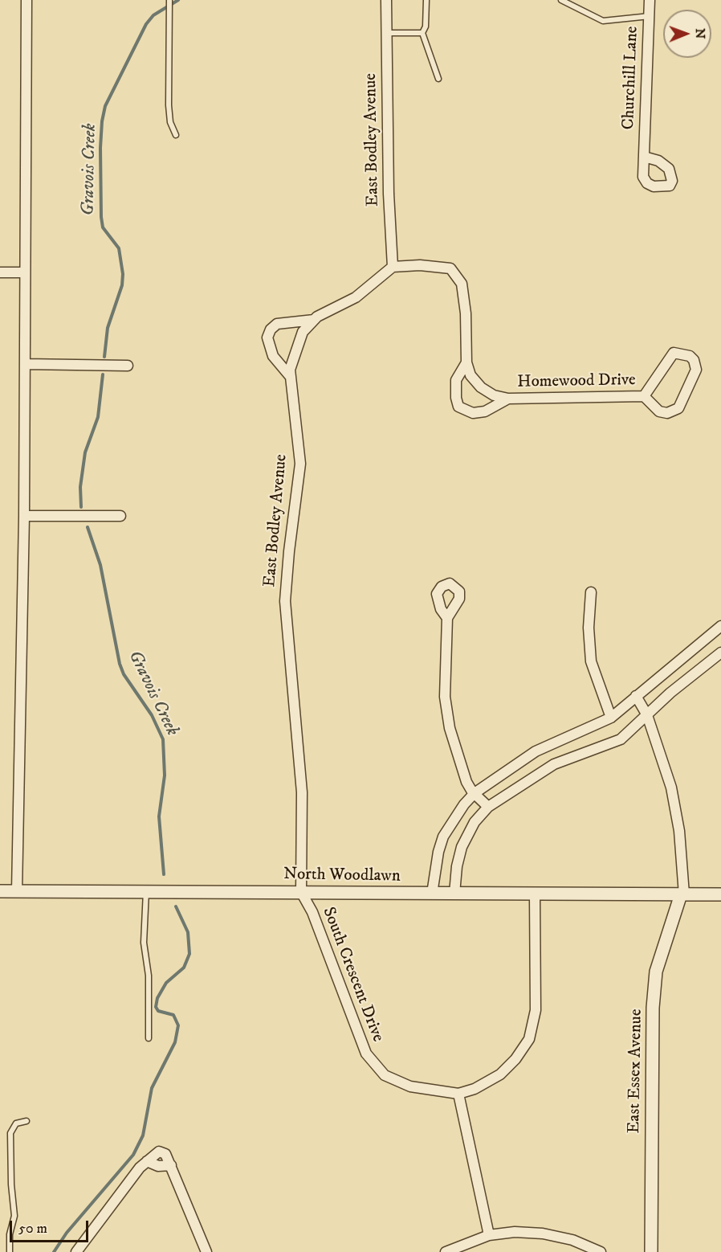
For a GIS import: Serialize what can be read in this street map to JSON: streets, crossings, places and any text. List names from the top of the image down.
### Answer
{
  "streets": {
    "street": [
      "Churchill Lane",
      "East Bodley Avenue",
      "Homewood Drive",
      "North Woodlawn",
      "South Crescent Drive",
      "East Essex Avenue"
    ]
  },
  "crossings": [
    ["East Bodley Avenue", "Homewood Drive"],
    ["East Bodley Avenue", "North Woodlawn"],
    ["East Bodley Avenue", "South Crescent Drive"],
    ["North Woodlawn", "South Crescent Drive"],
    ["North Woodlawn", "East Essex Avenue"]
  ],
  "water": ["Gravois Creek"],
  "scale_bar": "50 m",
  "north": "right"
}
